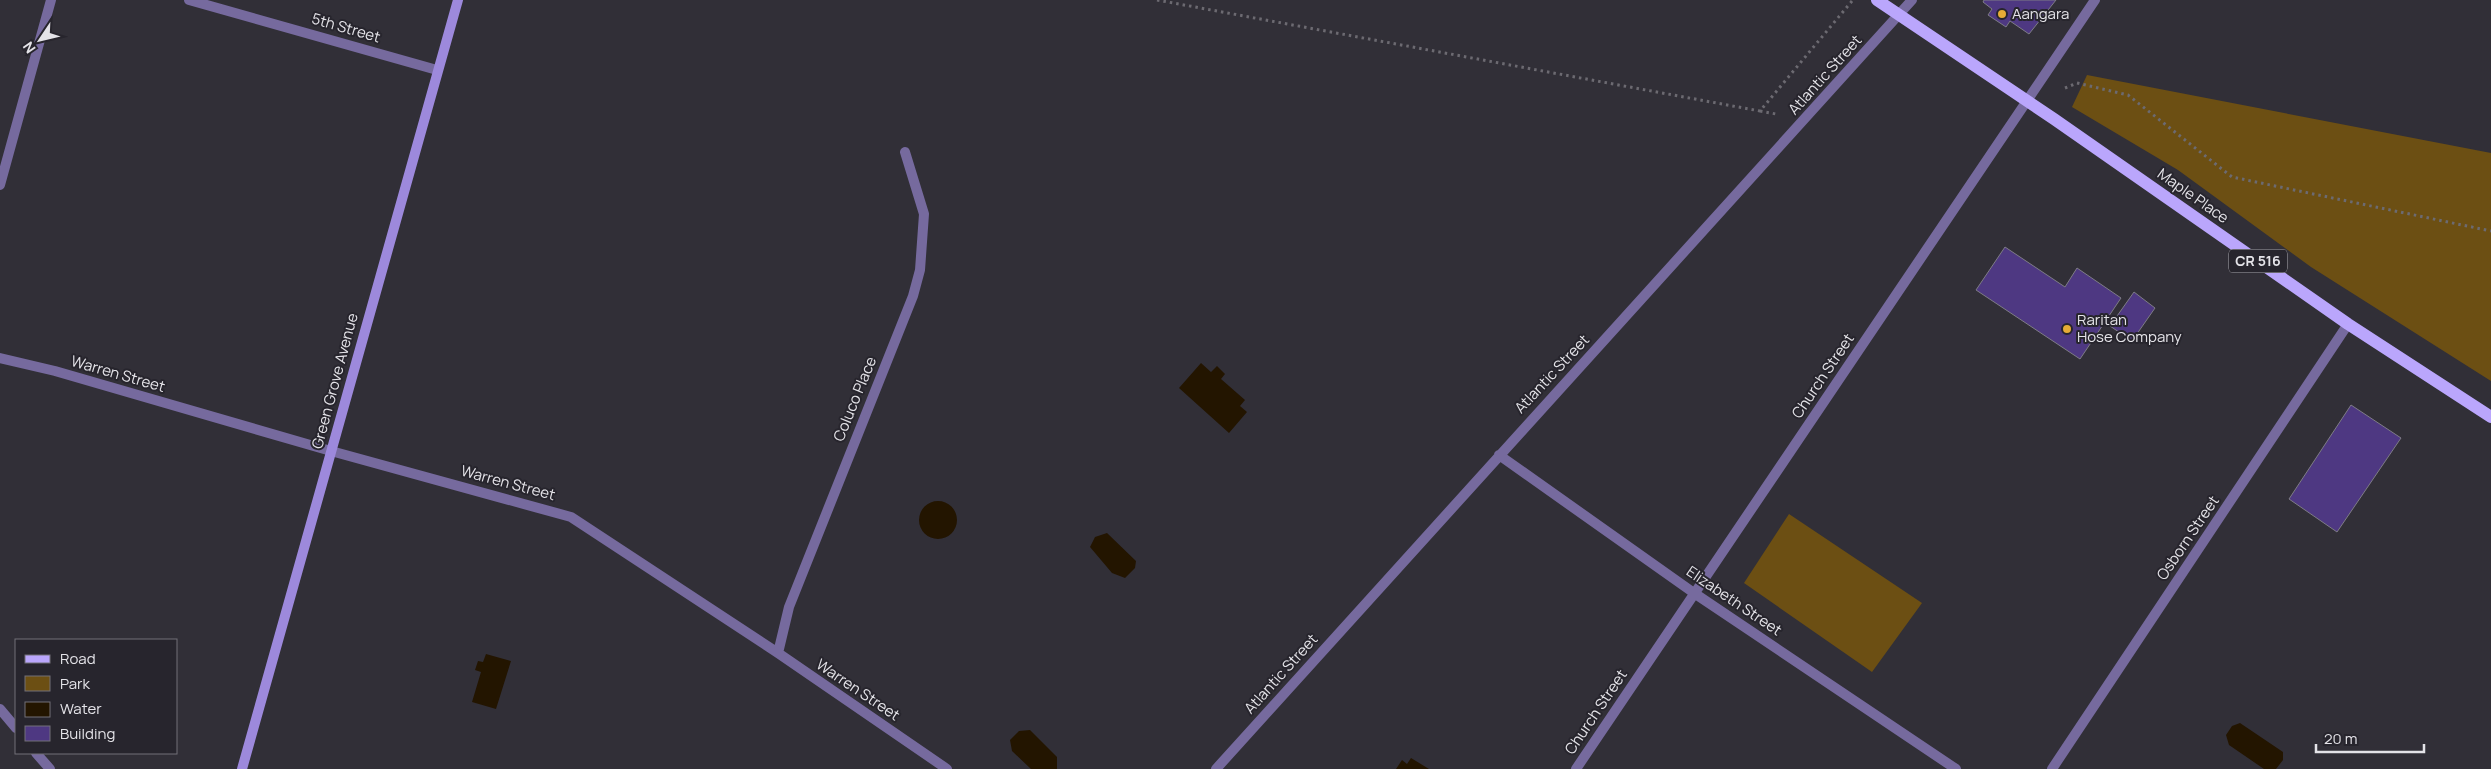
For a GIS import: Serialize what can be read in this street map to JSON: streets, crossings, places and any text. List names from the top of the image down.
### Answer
{
  "streets": {
    "main road": ["Maple Place", "CR 516"],
    "street": [
      "5th Street",
      "Atlantic Street",
      "Warren Street",
      "Church Street",
      "Green Grove Avenue",
      "Coluco Place",
      "Osborn Street",
      "Elizabeth Street"
    ]
  },
  "crossings": [
    ["5th Street", "Green Grove Avenue"],
    ["Atlantic Street", "Maple Place"],
    ["Atlantic Street", "Elizabeth Street"],
    ["Maple Place", "Church Street"],
    ["Maple Place", "Osborn Street"],
    ["Warren Street", "Green Grove Avenue"],
    ["Warren Street", "Coluco Place"],
    ["Church Street", "Elizabeth Street"]
  ],
  "places": ["Aangara", "Raritan Hose Company"],
  "legend": [
    "Road",
    "Park",
    "Water",
    "Building"
  ],
  "scale_bar": "20 m",
  "north": "bottom left"
}
